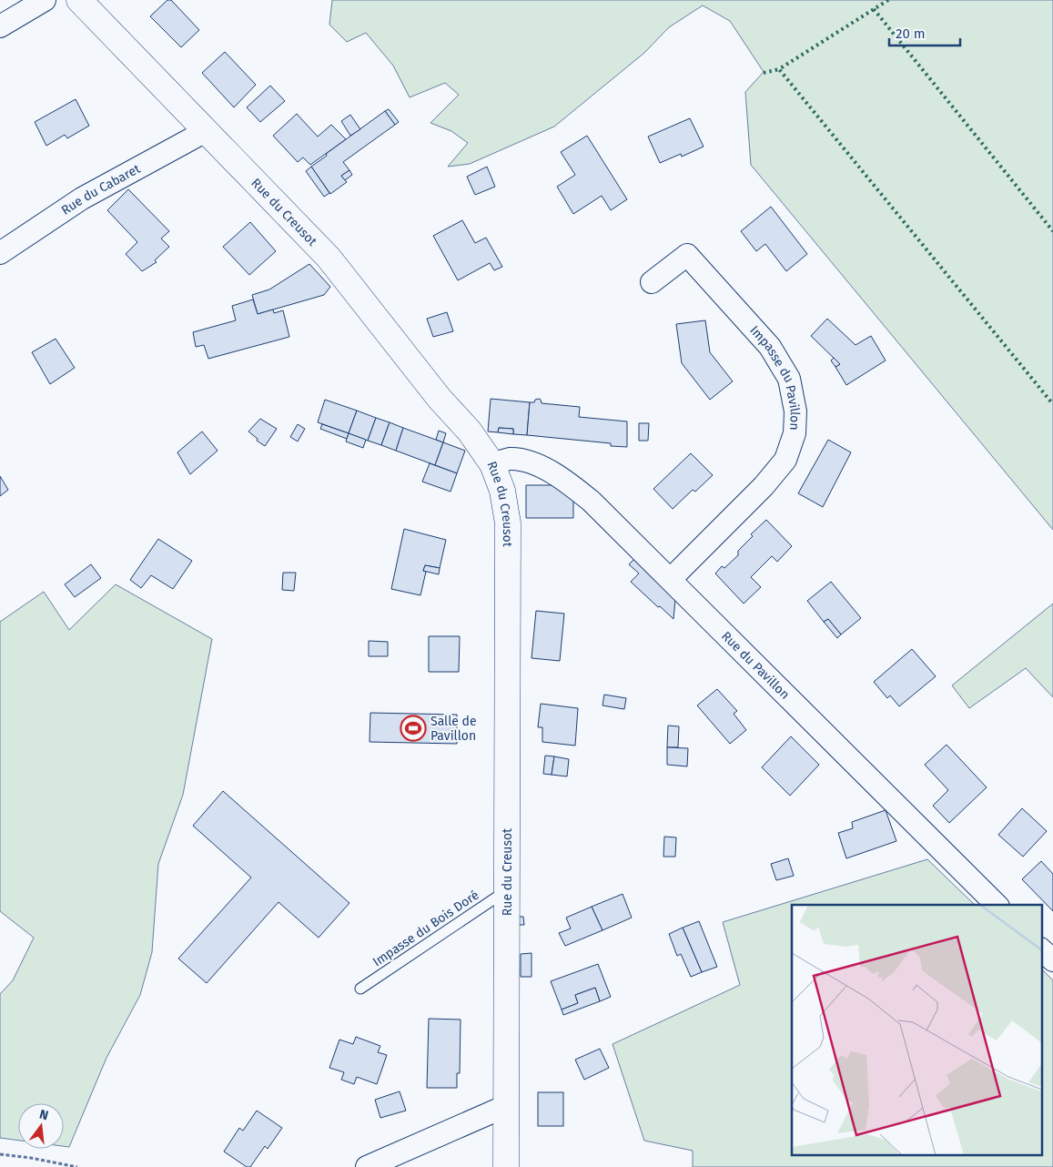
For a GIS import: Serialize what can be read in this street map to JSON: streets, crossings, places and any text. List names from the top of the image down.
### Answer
{
  "streets": {
    "street": [
      "Rue du Cabaret",
      "Rue du Creusot",
      "Impasse du Pavillon",
      "Rue du Pavillon"
    ],
    "lane": ["Impasse du Bois Doré"]
  },
  "crossings": [
    ["Rue du Cabaret", "Rue du Creusot"],
    ["Rue du Creusot", "Rue du Pavillon"],
    ["Rue du Creusot", "Impasse du Bois Doré"],
    ["Impasse du Pavillon", "Rue du Pavillon"]
  ],
  "places": {
    "sports": ["Salle de Pavillon"]
  },
  "scale_bar": "20 m",
  "north": "top"
}
